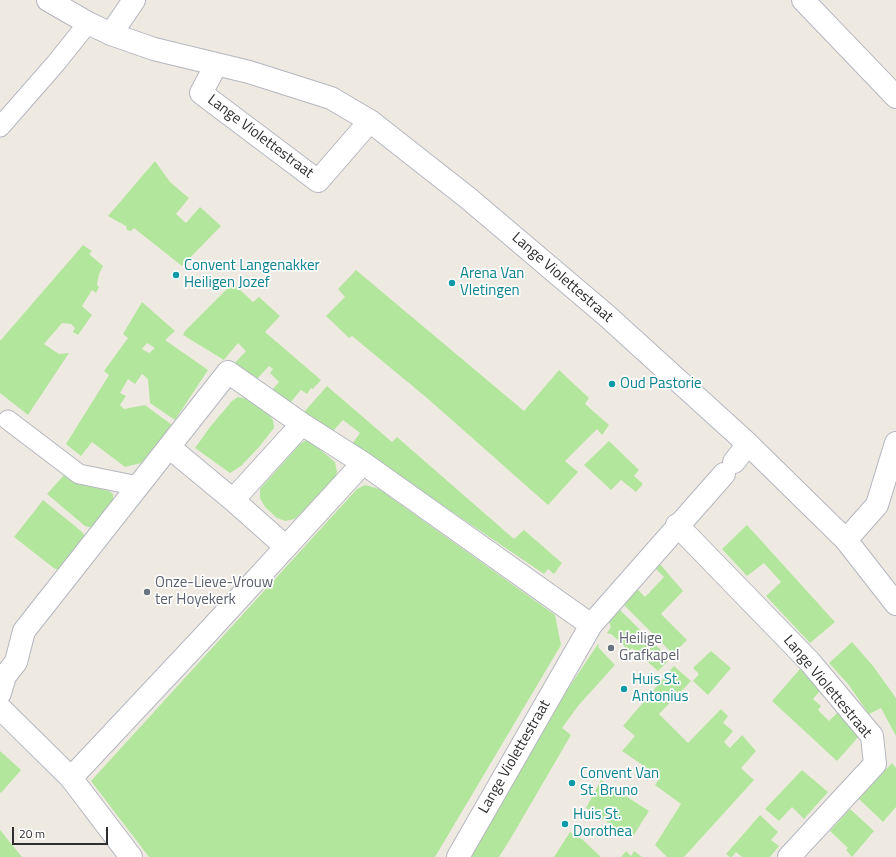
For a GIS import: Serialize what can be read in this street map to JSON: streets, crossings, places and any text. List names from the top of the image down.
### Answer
{
  "streets": {
    "street": ["Lange Violettestraat"]
  },
  "places": [
    "Convent Langenakker Heiligen Jozef",
    "Arena Van Vletingen",
    "Oud Pastorie",
    "Onze-Lieve-Vrouw ter Hoyekerk",
    "Heilige Grafkapel",
    "Huis St. Antonius",
    "Convent Van St. Bruno",
    "Huis St. Dorothea"
  ],
  "scale_bar": "20 m"
}
